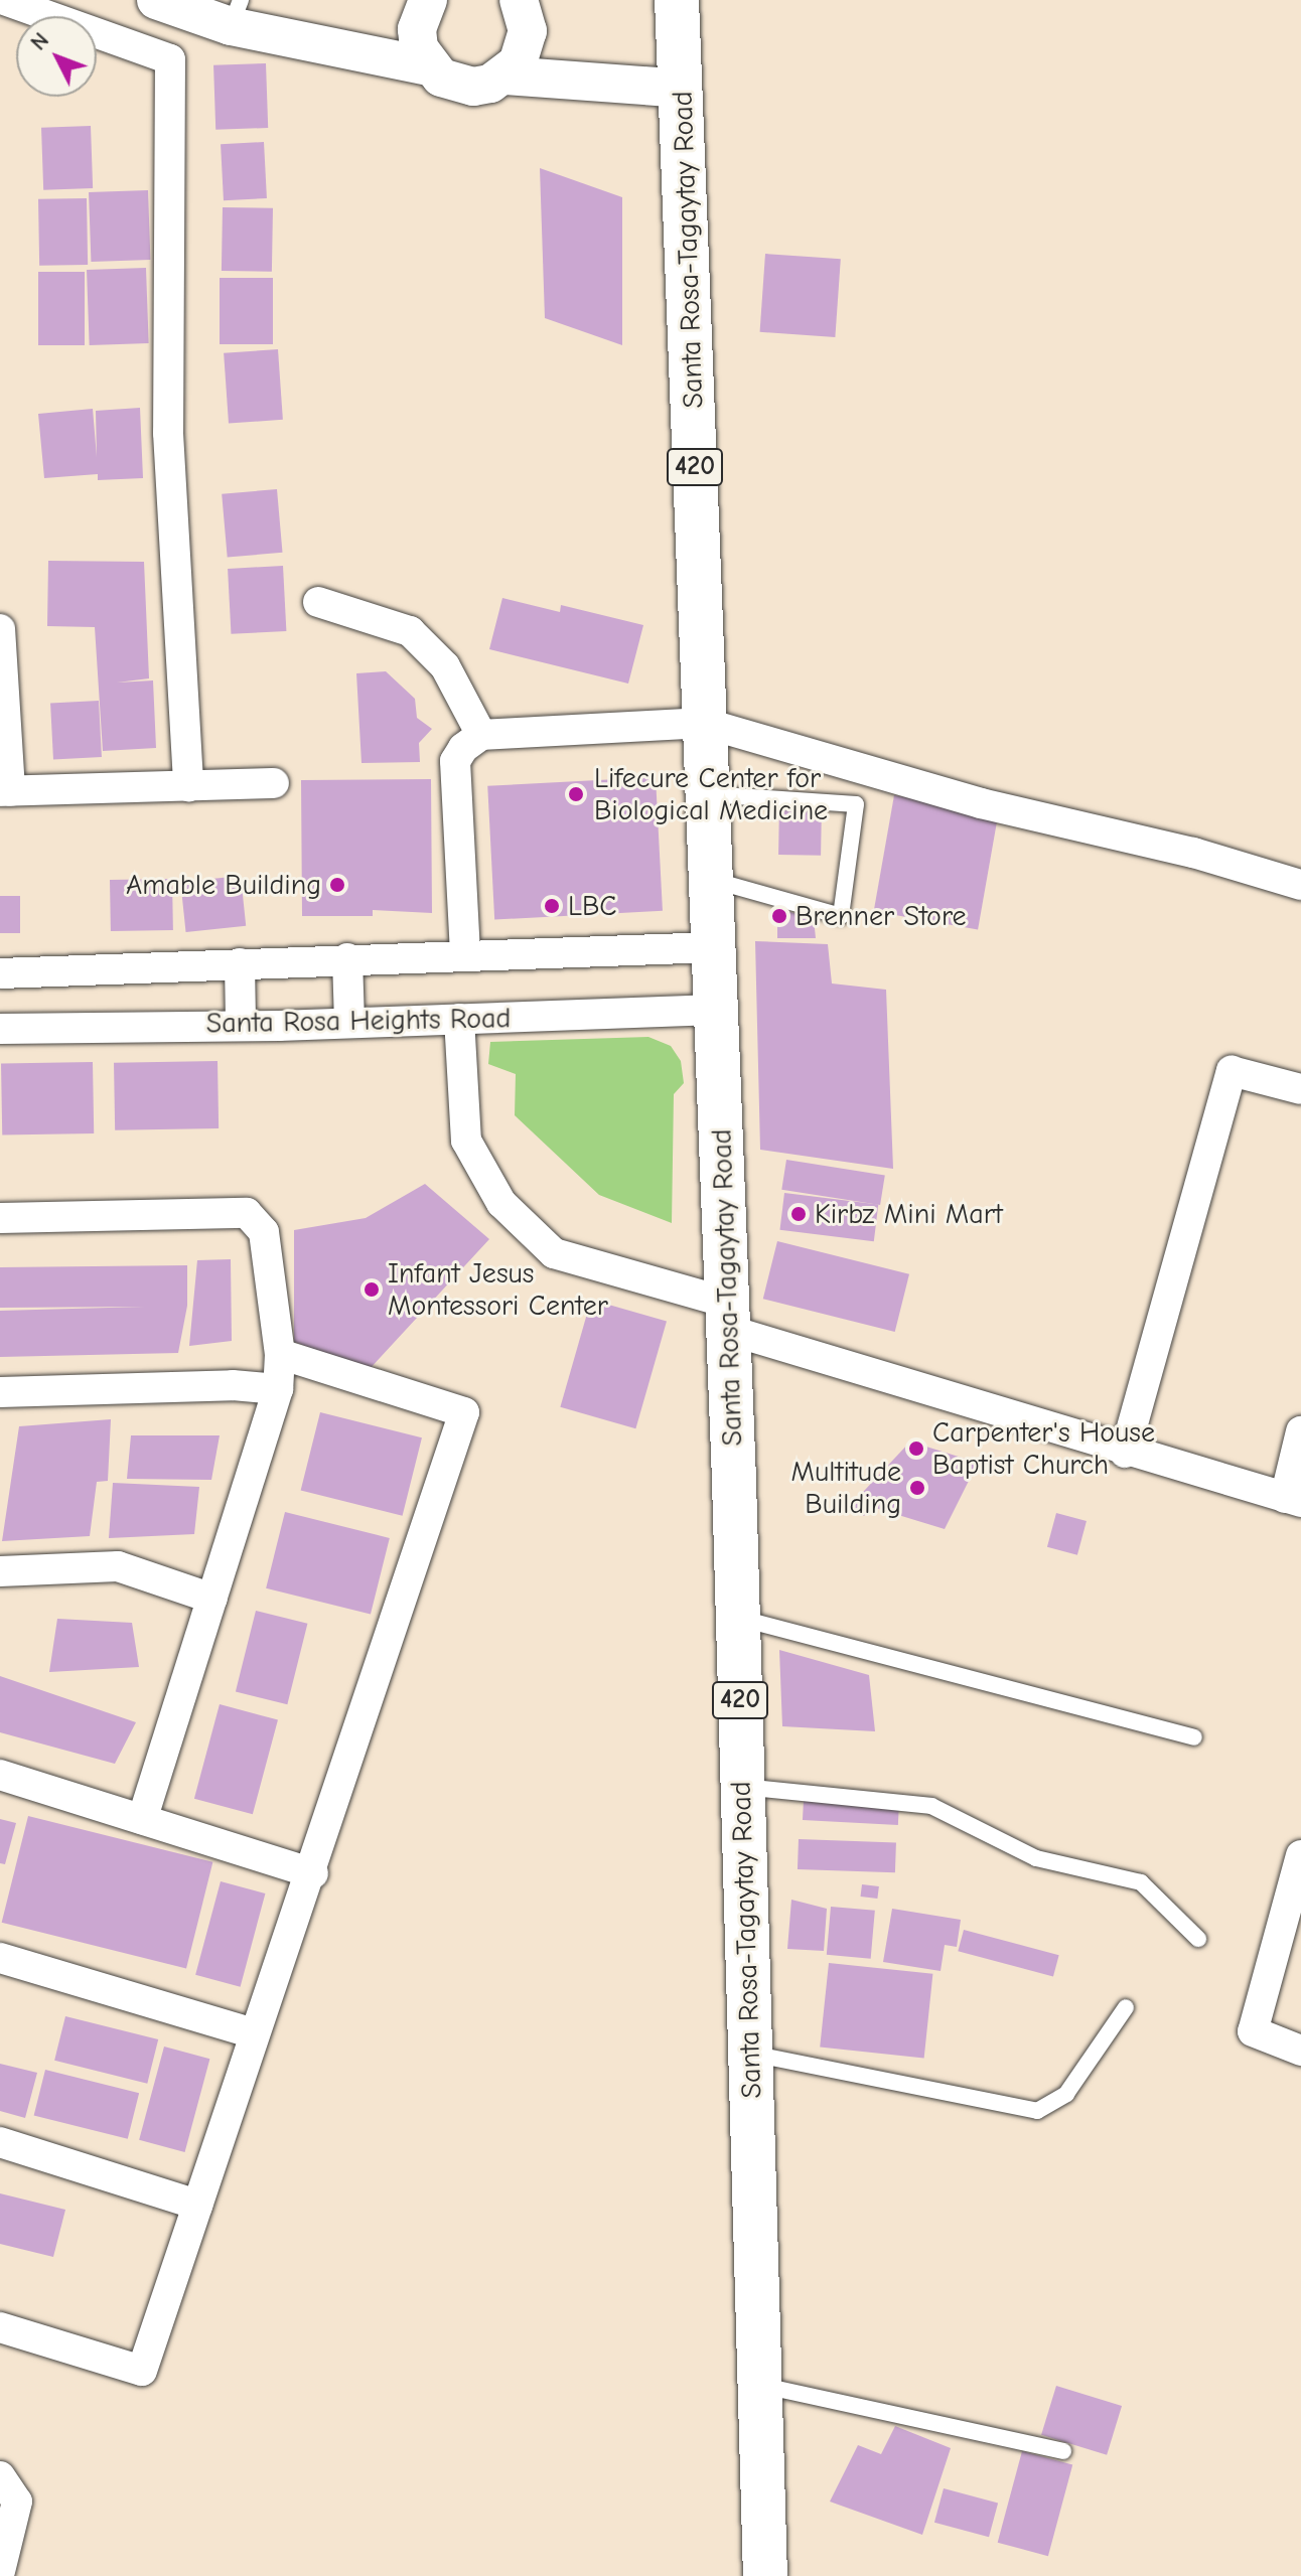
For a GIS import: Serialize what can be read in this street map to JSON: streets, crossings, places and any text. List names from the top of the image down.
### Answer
{
  "streets": {
    "main road": ["Santa Rosa-Tagaytay Road", "420"],
    "street": ["Santa Rosa Heights Road"]
  },
  "crossings": [
    ["Santa Rosa-Tagaytay Road", "Santa Rosa Heights Road"]
  ],
  "places": [
    "Lifecure Center for Biological Medicine",
    "Amable Building",
    "LBC",
    "Brenner Store",
    "Kirbz Mini Mart",
    "Infant Jesus Montessori Center",
    "Carpenter's House Baptist Church",
    "Multitude Building"
  ],
  "north": "top left"
}
